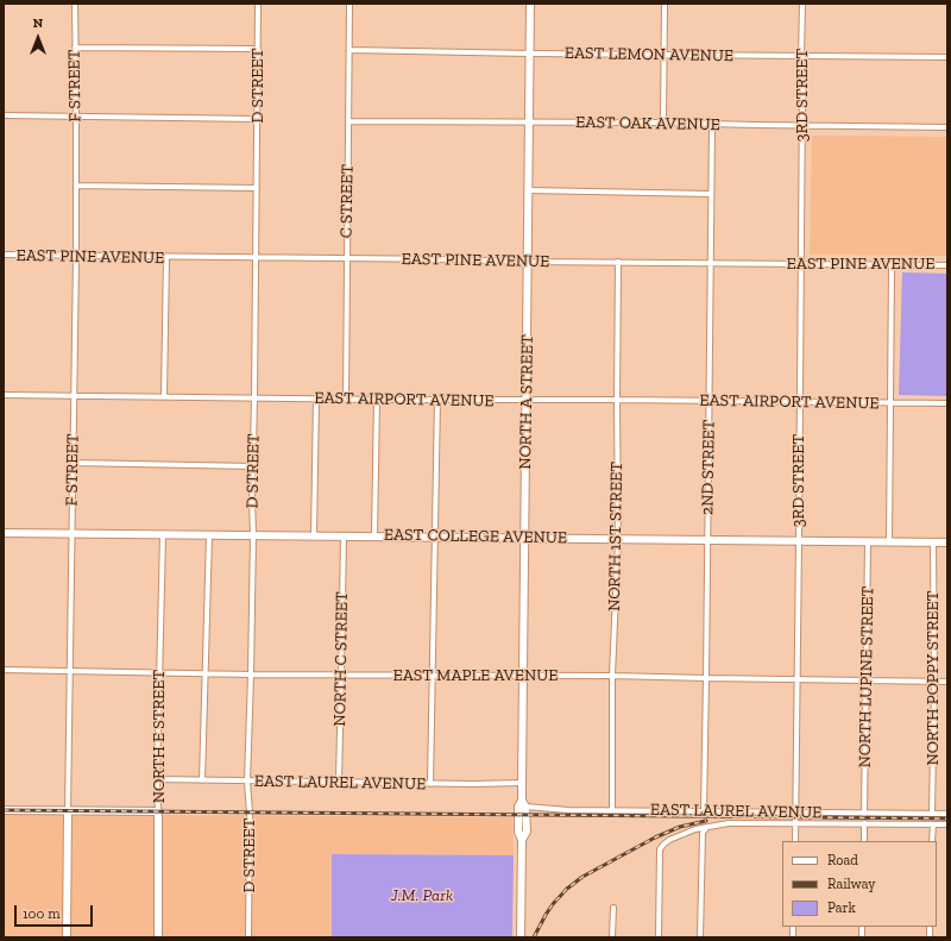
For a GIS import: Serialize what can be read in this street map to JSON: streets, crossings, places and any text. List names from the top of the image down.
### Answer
{
  "streets": {
    "street": [
      "EAST LEMON AVENUE",
      "F STREET",
      "D STREET",
      "3RD STREET",
      "EAST OAK AVENUE",
      "C STREET",
      "EAST PINE AVENUE",
      "EAST AIRPORT AVENUE",
      "NORTH A STREET",
      "2ND STREET",
      "EAST COLLEGE AVENUE",
      "NORTH 1ST STREET",
      "NORTH C STREET",
      "EAST MAPLE AVENUE",
      "NORTH LUPINE STREET",
      "NORTH POPPY STREET",
      "NORTH E STREET",
      "EAST LAUREL AVENUE"
    ]
  },
  "crossings": [
    ["EAST LEMON AVENUE", "3RD STREET"],
    ["EAST LEMON AVENUE", "C STREET"],
    ["EAST LEMON AVENUE", "NORTH A STREET"],
    ["F STREET", "EAST PINE AVENUE"],
    ["F STREET", "EAST AIRPORT AVENUE"],
    ["F STREET", "EAST COLLEGE AVENUE"],
    ["F STREET", "EAST MAPLE AVENUE"],
    ["D STREET", "EAST PINE AVENUE"],
    ["D STREET", "EAST AIRPORT AVENUE"],
    ["D STREET", "EAST COLLEGE AVENUE"],
    ["D STREET", "EAST MAPLE AVENUE"],
    ["D STREET", "EAST LAUREL AVENUE"],
    ["3RD STREET", "EAST OAK AVENUE"],
    ["3RD STREET", "EAST PINE AVENUE"],
    ["3RD STREET", "EAST AIRPORT AVENUE"],
    ["3RD STREET", "EAST COLLEGE AVENUE"],
    ["3RD STREET", "EAST MAPLE AVENUE"],
    ["3RD STREET", "EAST LAUREL AVENUE"],
    ["EAST OAK AVENUE", "C STREET"],
    ["EAST OAK AVENUE", "NORTH A STREET"],
    ["EAST OAK AVENUE", "2ND STREET"],
    ["C STREET", "EAST PINE AVENUE"],
    ["C STREET", "EAST AIRPORT AVENUE"],
    ["EAST PINE AVENUE", "NORTH A STREET"],
    ["EAST PINE AVENUE", "2ND STREET"],
    ["EAST PINE AVENUE", "NORTH 1ST STREET"],
    ["EAST AIRPORT AVENUE", "NORTH A STREET"],
    ["EAST AIRPORT AVENUE", "2ND STREET"],
    ["EAST AIRPORT AVENUE", "NORTH 1ST STREET"],
    ["NORTH A STREET", "EAST COLLEGE AVENUE"],
    ["NORTH A STREET", "EAST MAPLE AVENUE"],
    ["NORTH A STREET", "EAST LAUREL AVENUE"],
    ["2ND STREET", "EAST COLLEGE AVENUE"],
    ["2ND STREET", "EAST MAPLE AVENUE"],
    ["2ND STREET", "EAST LAUREL AVENUE"],
    ["EAST COLLEGE AVENUE", "NORTH 1ST STREET"],
    ["EAST COLLEGE AVENUE", "NORTH C STREET"],
    ["EAST COLLEGE AVENUE", "NORTH LUPINE STREET"],
    ["EAST COLLEGE AVENUE", "NORTH POPPY STREET"],
    ["EAST COLLEGE AVENUE", "NORTH E STREET"],
    ["NORTH 1ST STREET", "EAST MAPLE AVENUE"],
    ["NORTH 1ST STREET", "EAST LAUREL AVENUE"],
    ["NORTH C STREET", "EAST MAPLE AVENUE"],
    ["NORTH C STREET", "EAST LAUREL AVENUE"],
    ["EAST MAPLE AVENUE", "NORTH LUPINE STREET"],
    ["EAST MAPLE AVENUE", "NORTH POPPY STREET"],
    ["EAST MAPLE AVENUE", "NORTH E STREET"],
    ["NORTH LUPINE STREET", "EAST LAUREL AVENUE"],
    ["NORTH POPPY STREET", "EAST LAUREL AVENUE"],
    ["NORTH E STREET", "EAST LAUREL AVENUE"]
  ],
  "parks": ["J.M. Park"],
  "legend": ["Road", "Railway", "Park"],
  "scale_bar": "100 m",
  "north": "top"
}
